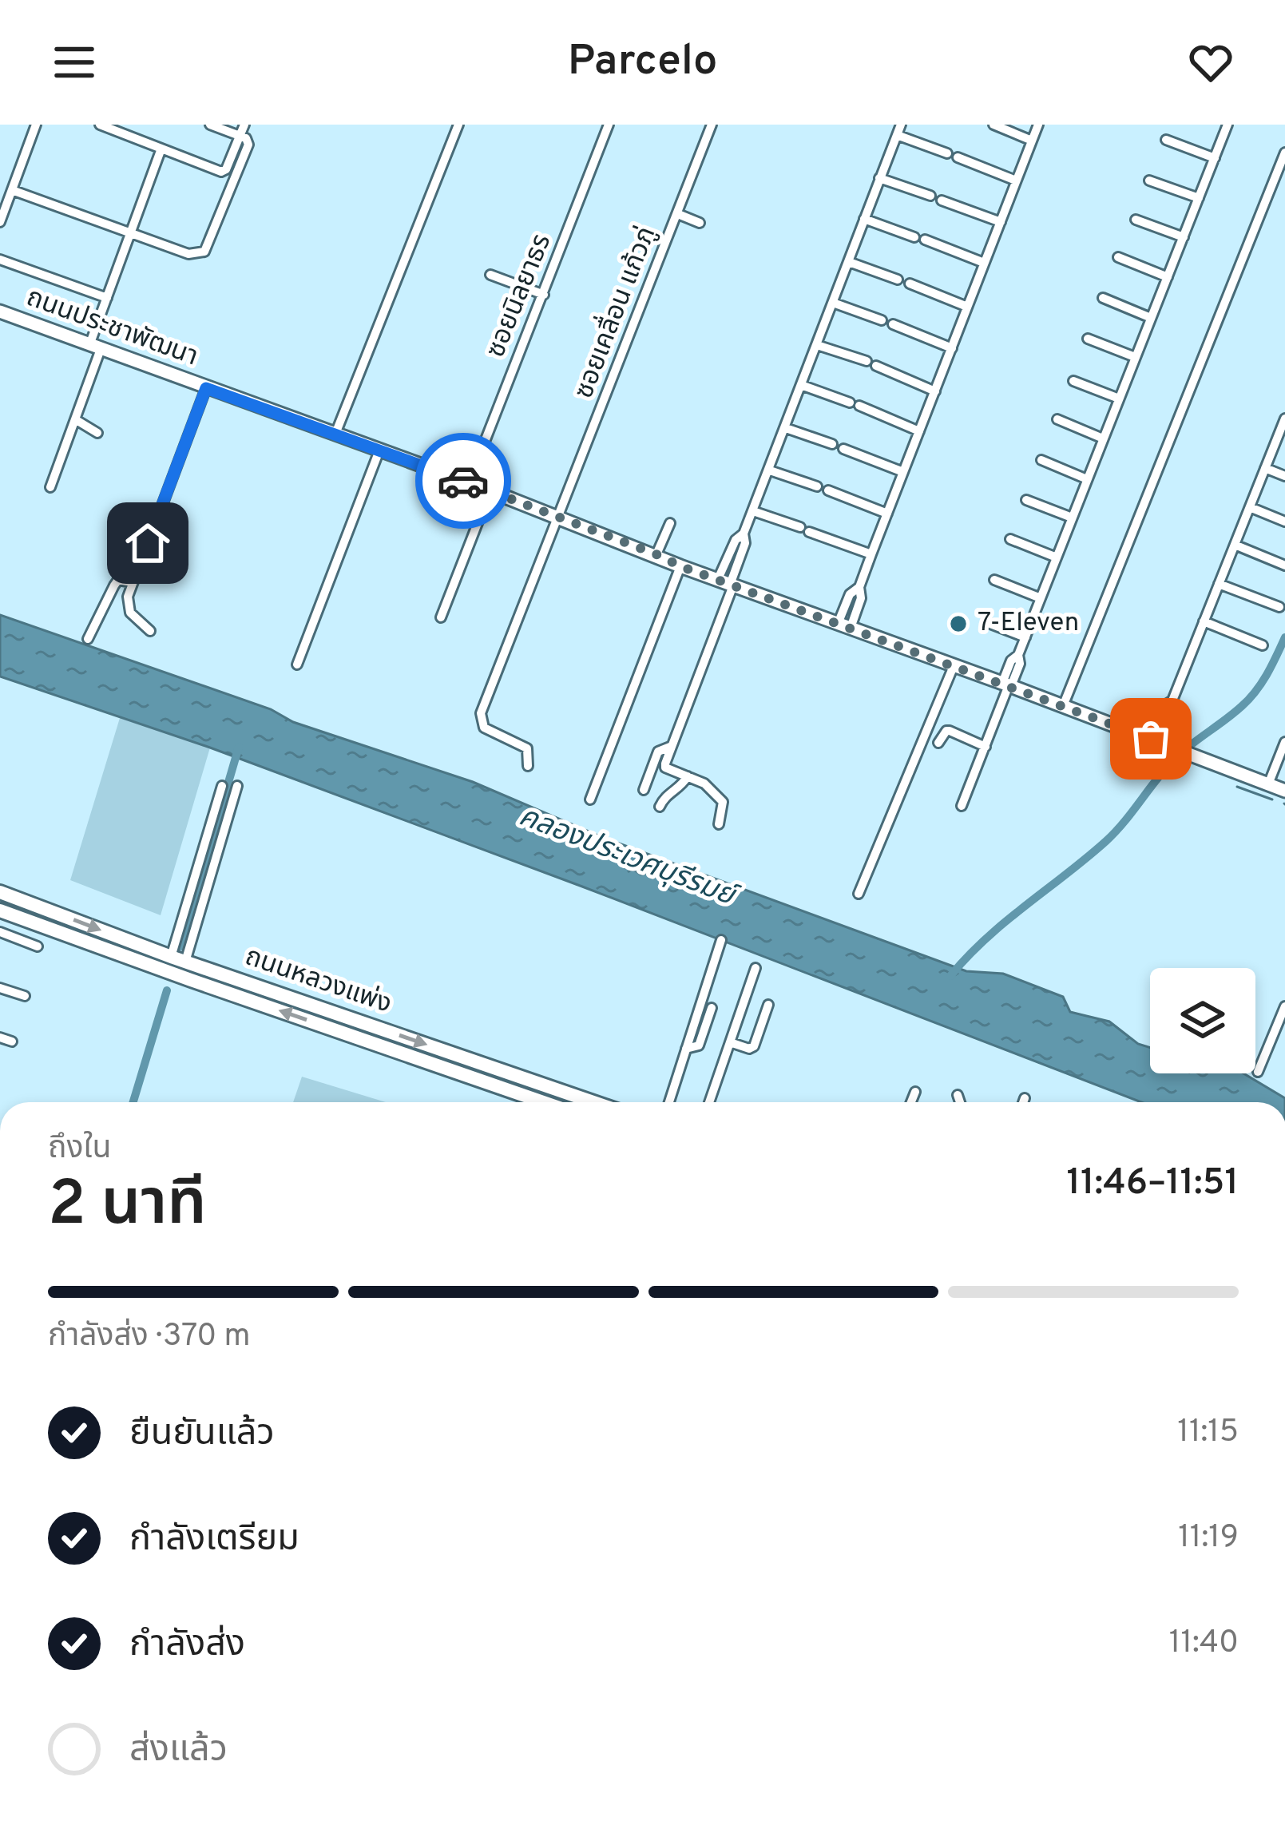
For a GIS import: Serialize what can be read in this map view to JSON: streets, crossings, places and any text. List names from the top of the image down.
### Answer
{
  "streets": {
    "main road": ["ถนนหลวงแพ่ง"],
    "street": ["ซอยนิลยาธร", "ซอยเคลื่อน แก้วภู่", "ถนนประชาพัฒนา"]
  },
  "crossings": [
    ["ซอยนิลยาธร", "ถนนประชาพัฒนา"],
    ["ซอยเคลื่อน แก้วภู่", "ถนนประชาพัฒนา"]
  ],
  "water": ["คลองประเวศบุรีรมย์"],
  "places": ["7-Eleven"],
  "page": {
    "header": "Parcelo",
    "heading": ["2 นาที", "ถึงใน", "11:46–11:51"],
    "bar": "กำลังส่ง · 370 m",
    "list": [
      ["ยืนยันแล้ว", "11:15"],
      ["กำลังเตรียม", "11:19"],
      ["กำลังส่ง", "11:40"],
      "ส่งแล้ว"
    ]
  }
}
